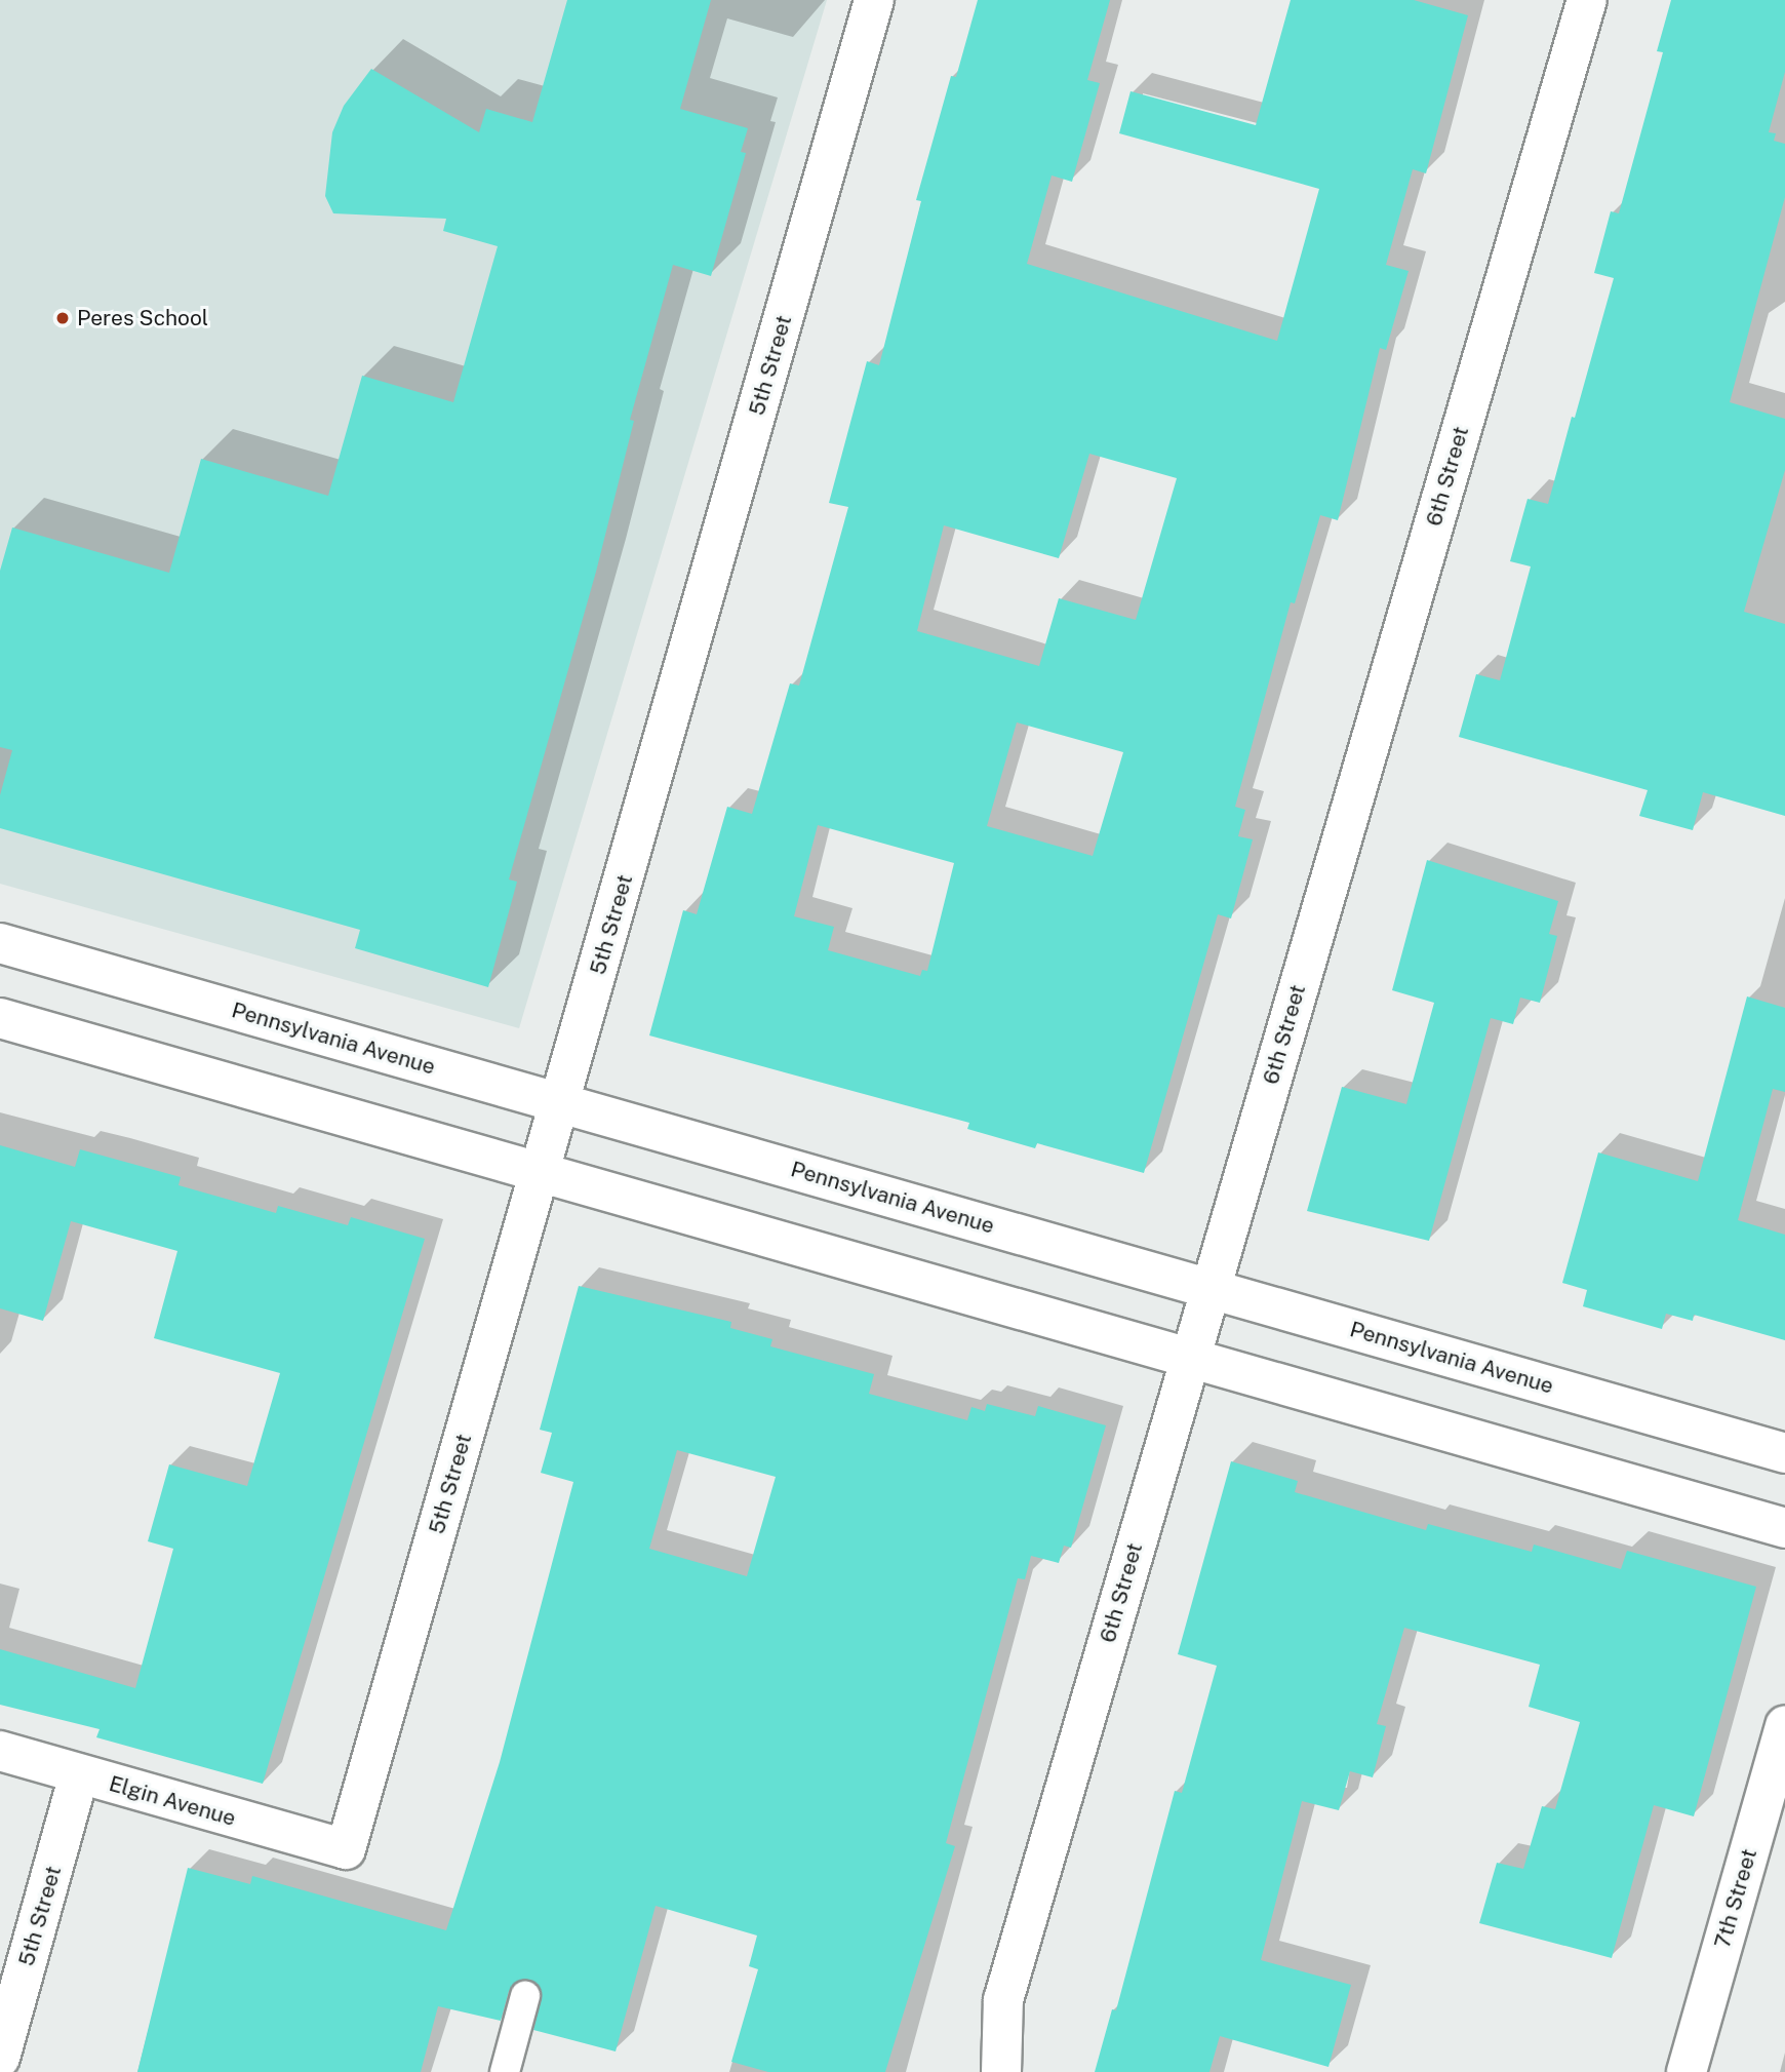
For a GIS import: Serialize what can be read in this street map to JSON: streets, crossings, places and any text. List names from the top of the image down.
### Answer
{
  "streets": {
    "street": [
      "5th Street",
      "6th Street",
      "Pennsylvania Avenue",
      "Elgin Avenue",
      "7th Street"
    ]
  },
  "crossings": [
    ["5th Street", "Pennsylvania Avenue"],
    ["5th Street", "Elgin Avenue"],
    ["6th Street", "Pennsylvania Avenue"]
  ],
  "places": ["Peres School"]
}
